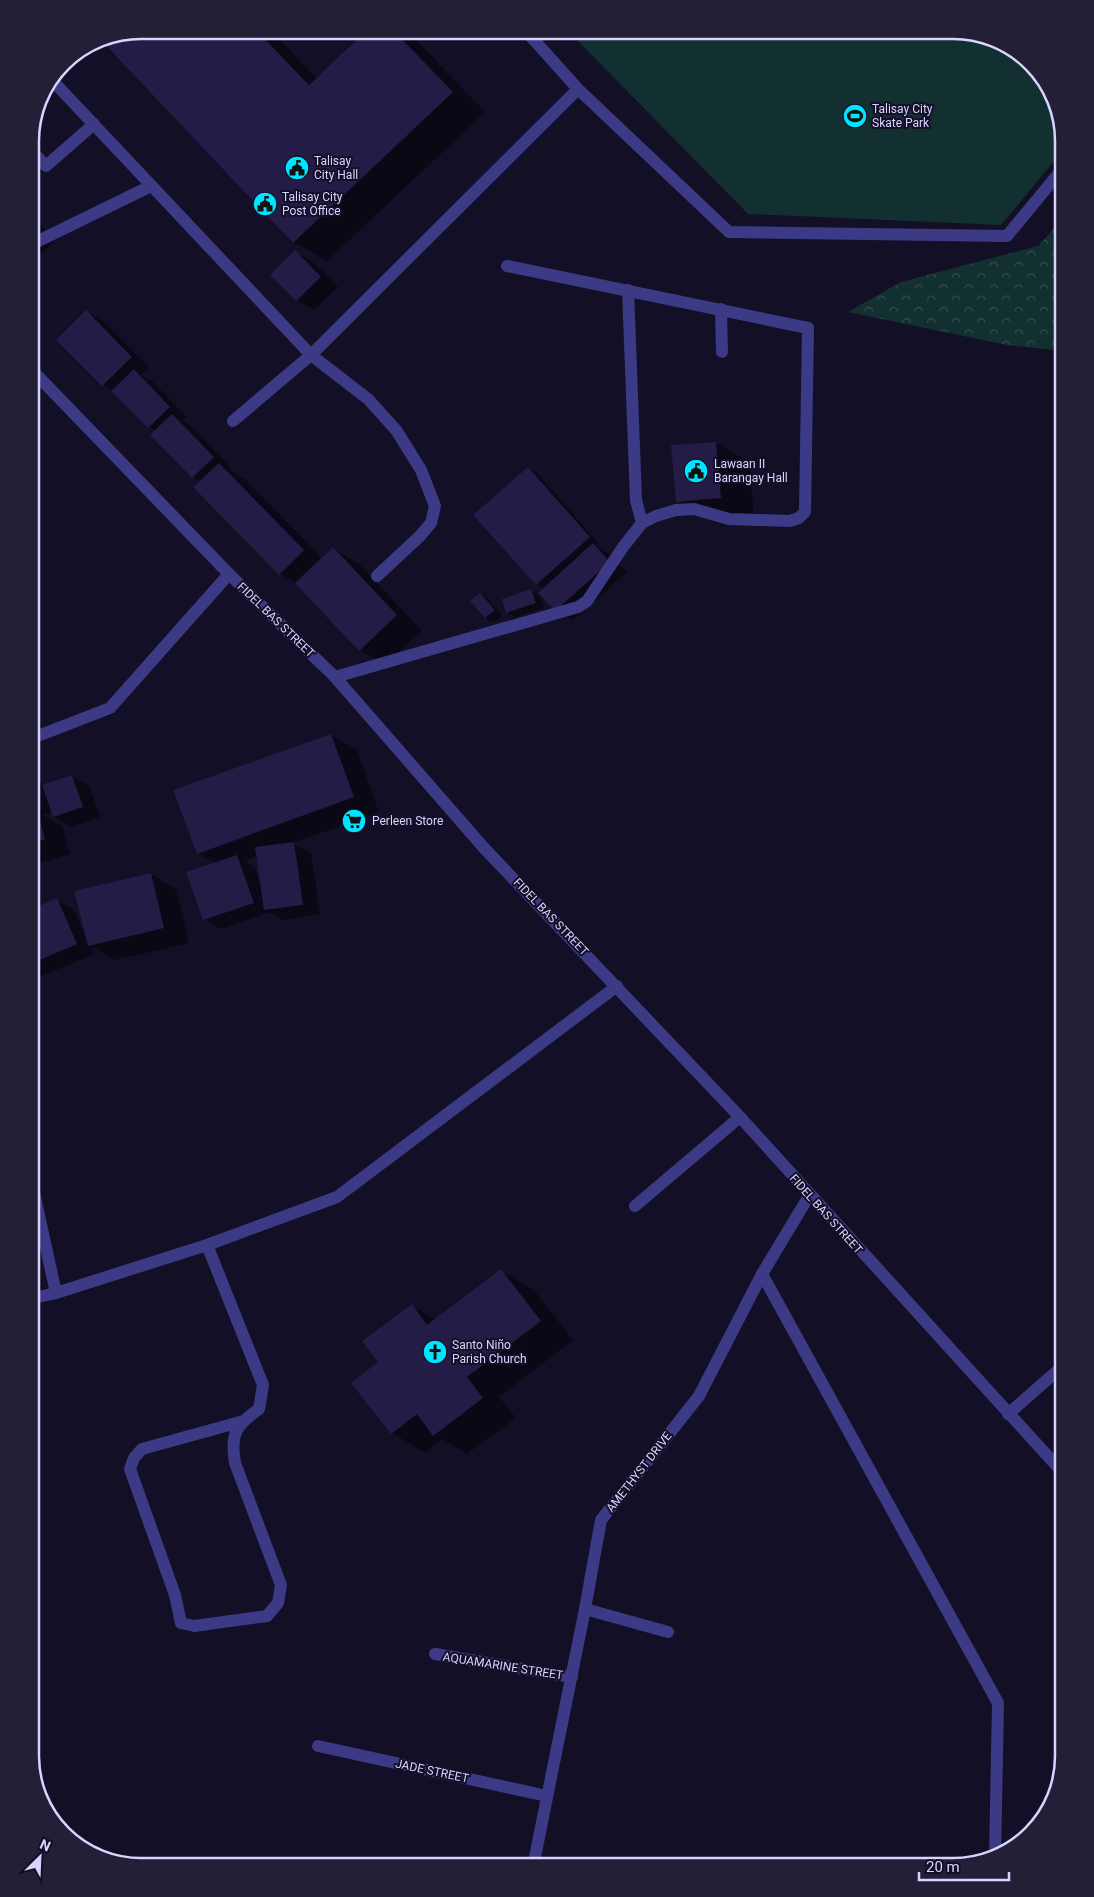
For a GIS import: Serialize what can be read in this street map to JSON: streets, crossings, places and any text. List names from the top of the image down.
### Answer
{
  "streets": {
    "street": [
      "FIDEL BAS STREET",
      "AMETHYST DRIVE",
      "AQUAMARINE STREET",
      "JADE STREET"
    ]
  },
  "crossings": [
    ["FIDEL BAS STREET", "AMETHYST DRIVE"],
    ["AMETHYST DRIVE", "AQUAMARINE STREET"],
    ["AMETHYST DRIVE", "JADE STREET"]
  ],
  "places": {
    "sports": ["Talisay City Skate Park"],
    "public building": ["Talisay City Hall", "Talisay City Post Office", "Lawaan II Barangay Hall"],
    "supermarket": ["Perleen Store"],
    "church": ["Santo Niño Parish Church"]
  },
  "scale_bar": "20 m",
  "north": "top right"
}
